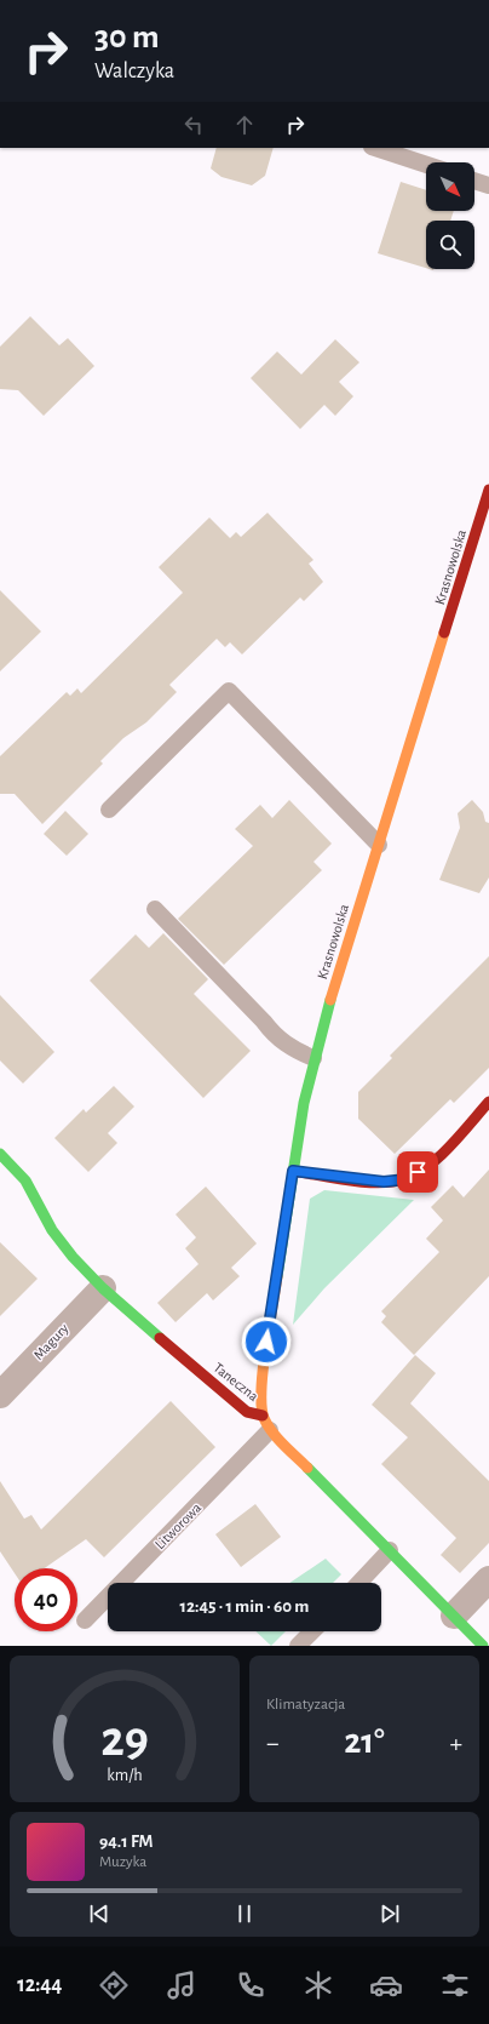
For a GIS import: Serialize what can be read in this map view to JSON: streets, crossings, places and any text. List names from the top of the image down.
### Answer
{
  "streets": {
    "street": ["Krasnowolska", "Magury", "Taneczna"],
    "lane": ["Litworowa"]
  },
  "crossings": [
    ["Krasnowolska", "Taneczna"],
    ["Krasnowolska", "Litworowa"],
    ["Magury", "Taneczna"],
    ["Taneczna", "Litworowa"]
  ],
  "north": "bottom right",
  "page": {
    "turn": ["30 m", "Walczyka"],
    "limit": "40",
    "trip": "12:45 · 1 min · 60 m",
    "tile": "Klimatyzacja",
    "heat": ["−", "21°", "+"],
    "song": ["94.1 FM", "Muzyka"],
    "tabs": "12:44",
    "gauge": ["29", "km/h"]
  }
}
